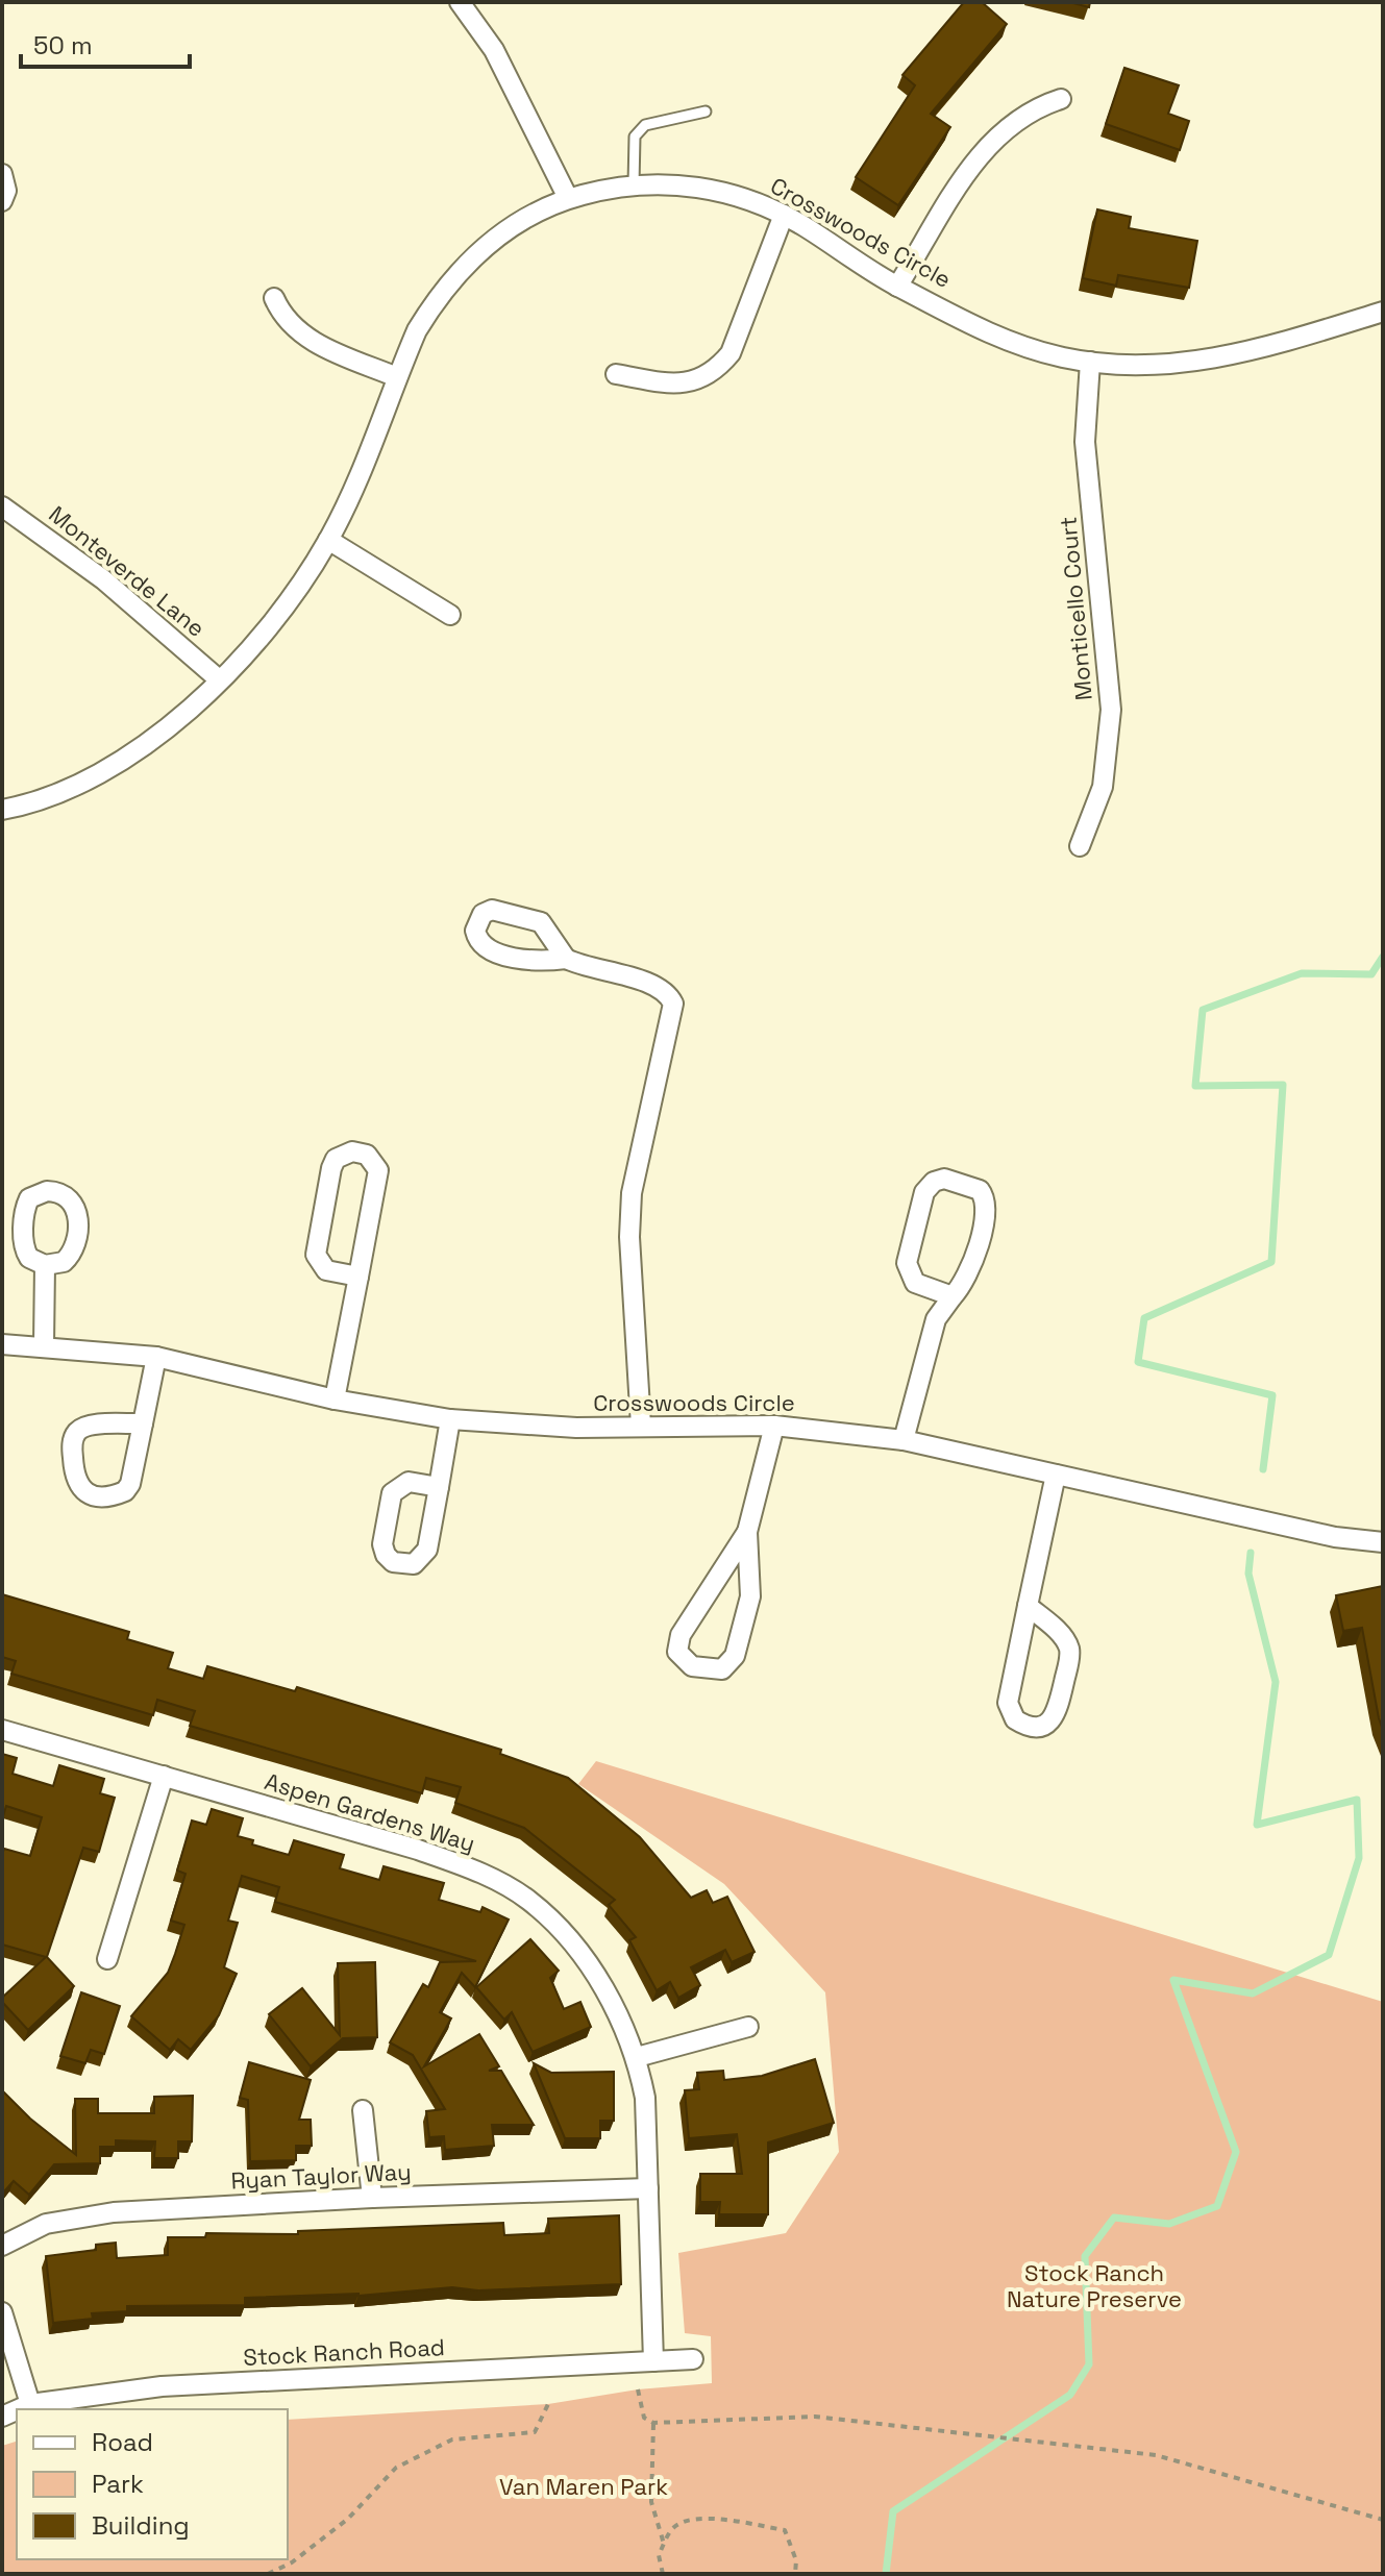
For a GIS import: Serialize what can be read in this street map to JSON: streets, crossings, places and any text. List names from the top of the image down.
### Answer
{
  "streets": {
    "street": [
      "Crosswoods Circle",
      "Monteverde Lane",
      "Monticello Court",
      "Aspen Gardens Way",
      "Ryan Taylor Way",
      "Stock Ranch Road"
    ]
  },
  "crossings": [
    ["Crosswoods Circle", "Monteverde Lane"],
    ["Crosswoods Circle", "Monticello Court"],
    ["Aspen Gardens Way", "Ryan Taylor Way"],
    ["Aspen Gardens Way", "Stock Ranch Road"]
  ],
  "parks": ["Stock Ranch Nature Preserve", "Van Maren Park"],
  "legend": ["Road", "Park", "Building"],
  "scale_bar": "50 m"
}
